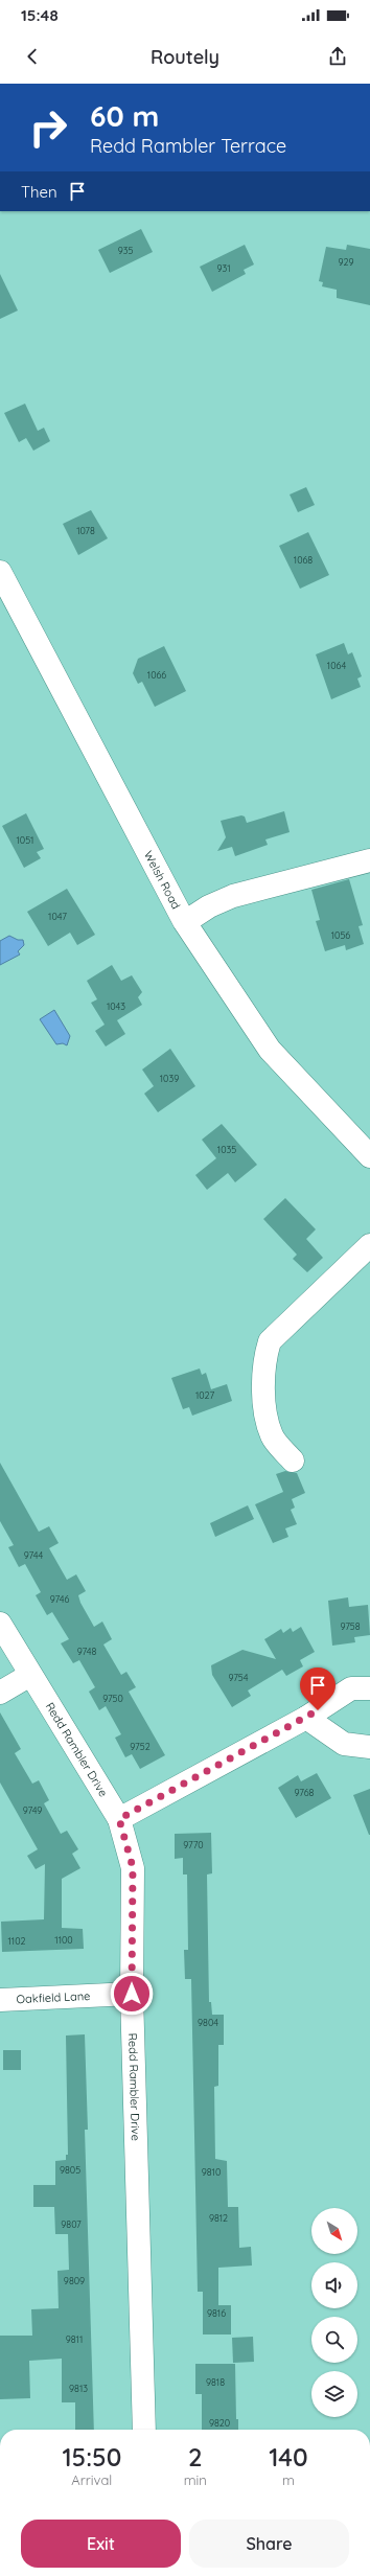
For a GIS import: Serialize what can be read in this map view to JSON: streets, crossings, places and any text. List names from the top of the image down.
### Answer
{
  "streets": {
    "street": ["Welsh Road", "Redd Rambler Drive", "Oakfield Lane"]
  },
  "crossings": [
    ["Redd Rambler Drive", "Oakfield Lane"]
  ],
  "house_numbers": [
    "935",
    "929",
    "931",
    "1078",
    "1068",
    "1064",
    "1066",
    "1051",
    "1047",
    "1056",
    "1043",
    "1039",
    "1035",
    "1027",
    "9744",
    "9746",
    "9758",
    "9748",
    "9754",
    "9750",
    "9752",
    "9768",
    "9749",
    "9770",
    "1100",
    "1102",
    "9804",
    "9805",
    "9810",
    "9812",
    "9807",
    "9809",
    "9816",
    "9811",
    "9818",
    "9813",
    "9820"
  ],
  "north": "bottom right",
  "page": {
    "status": "15:48",
    "header": "Routely",
    "turn": ["60 m", "Redd Rambler Terrace"],
    "then": "Then",
    "eta": [
      "15:50",
      "Arrival",
      "2",
      "min",
      "140",
      "m"
    ],
    "buttons": ["Exit", "Share"]
  }
}
